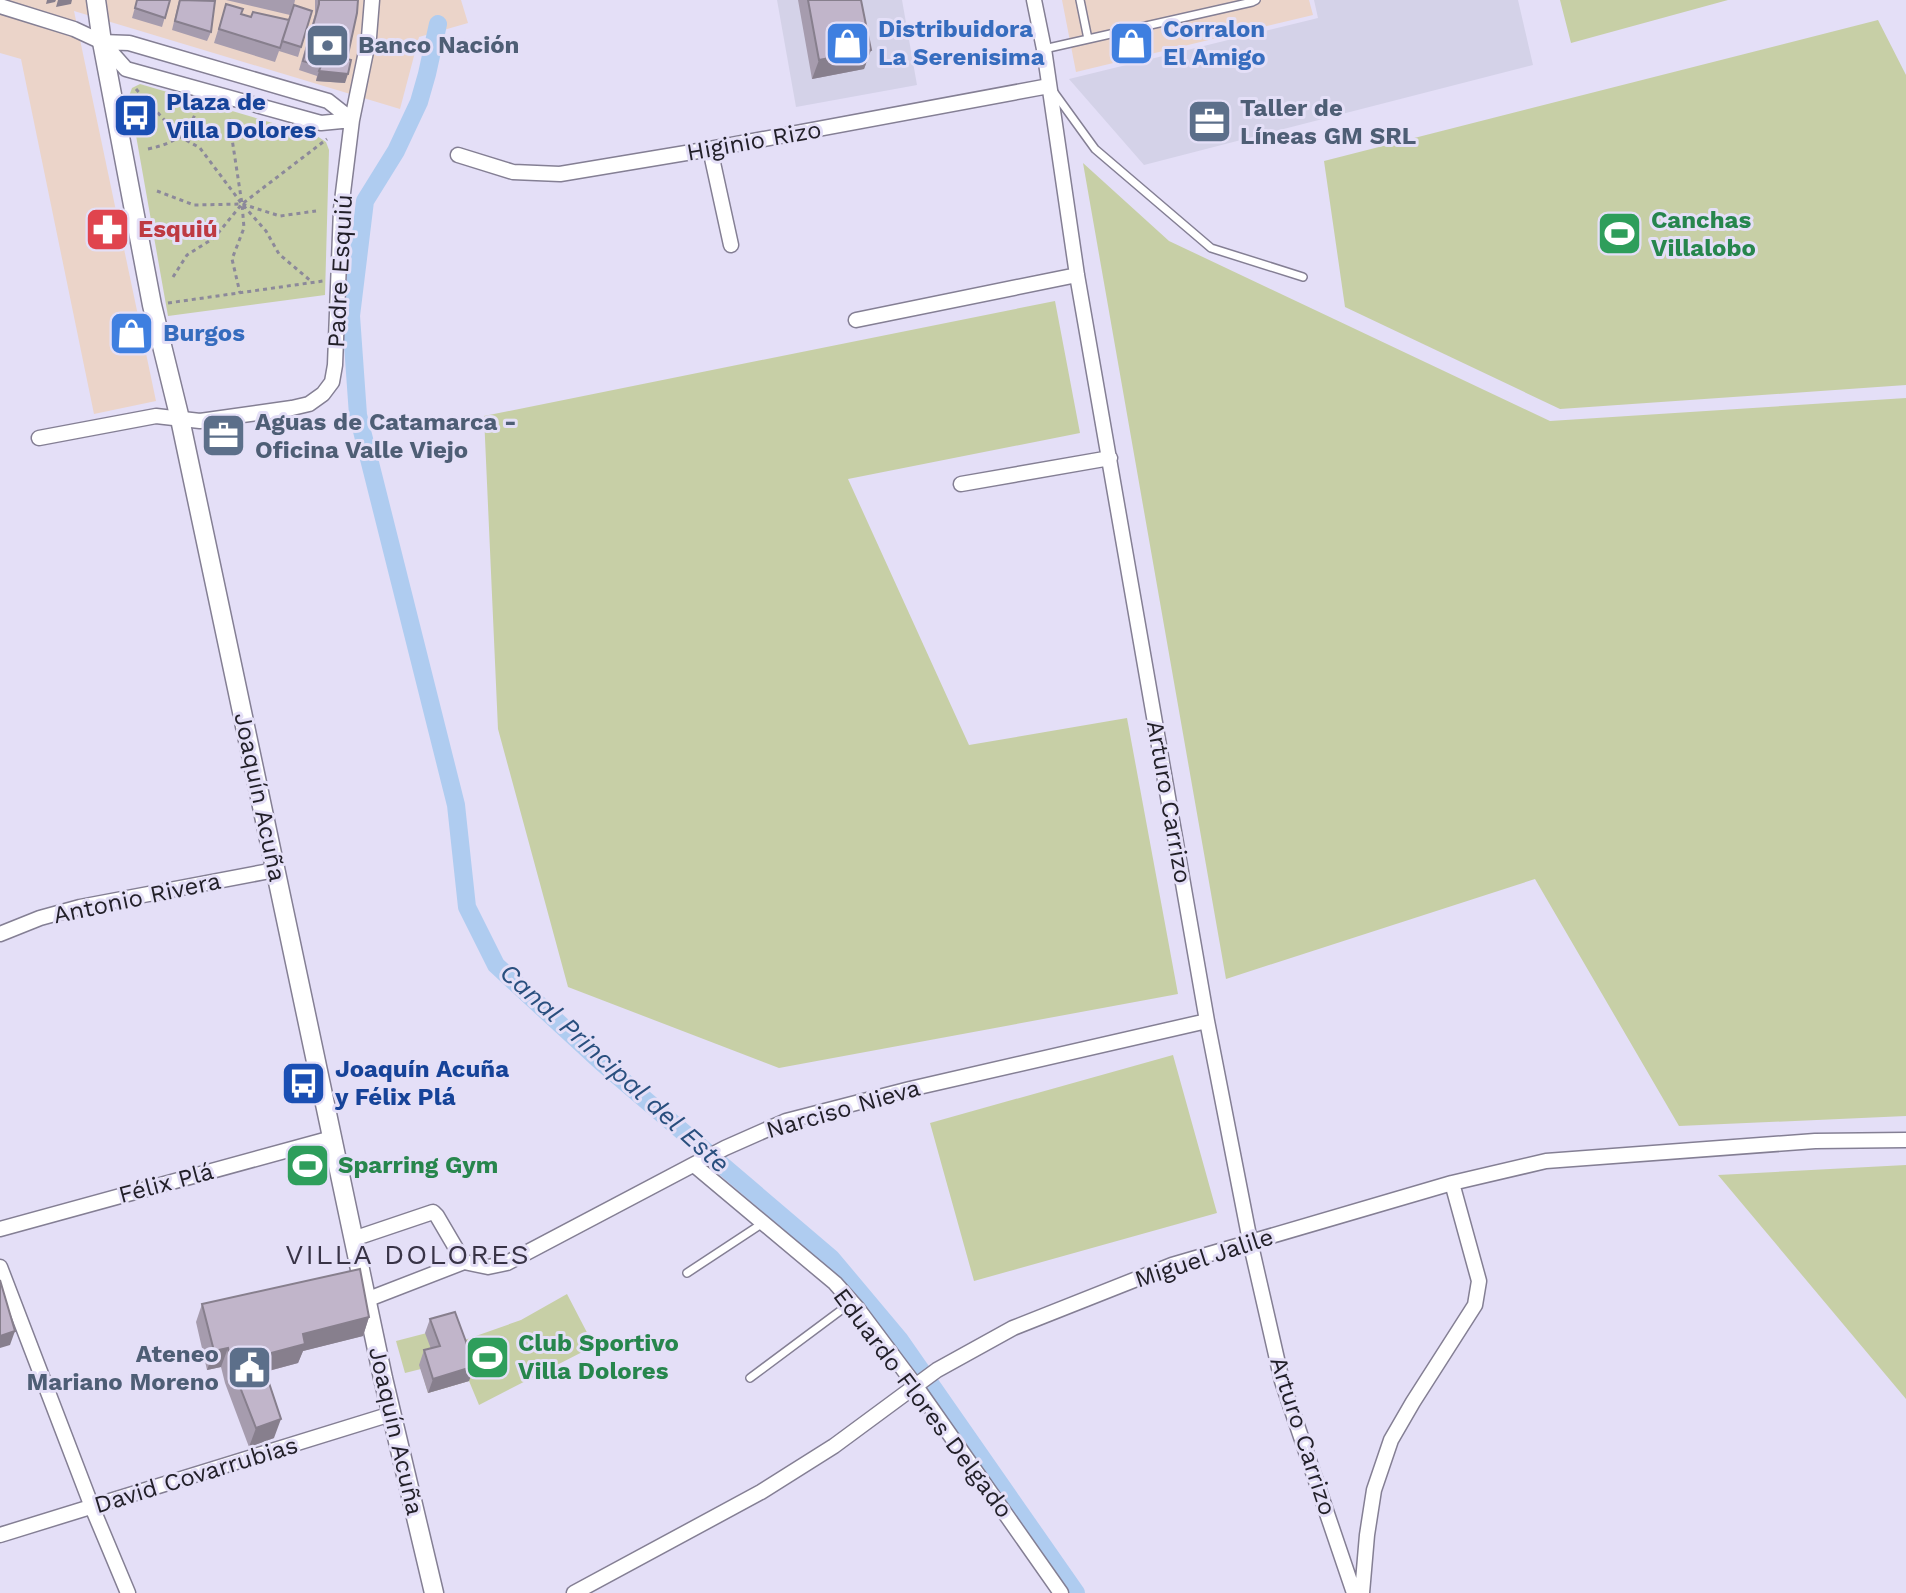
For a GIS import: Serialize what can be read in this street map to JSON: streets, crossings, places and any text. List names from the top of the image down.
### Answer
{
  "streets": {
    "street": [
      "Higinio Rizo",
      "Padre Esquiú",
      "Joaquín Acuña",
      "Arturo Carrizo",
      "Antonio Rivera",
      "Narciso Nieva",
      "Félix Plá",
      "Miguel Jalile",
      "Eduardo Flores Delgado",
      "David Covarrubias"
    ]
  },
  "crossings": [
    ["Higinio Rizo", "Arturo Carrizo"],
    ["Padre Esquiú", "Joaquín Acuña"],
    ["Joaquín Acuña", "Antonio Rivera"],
    ["Joaquín Acuña", "Narciso Nieva"],
    ["Joaquín Acuña", "Félix Plá"],
    ["Joaquín Acuña", "David Covarrubias"],
    ["Arturo Carrizo", "Narciso Nieva"],
    ["Arturo Carrizo", "Miguel Jalile"],
    ["Narciso Nieva", "Eduardo Flores Delgado"],
    ["Miguel Jalile", "Eduardo Flores Delgado"]
  ],
  "districts": ["VILLA DOLORES"],
  "water": ["Canal Principal del Este"],
  "places": {
    "shop": ["Distribuidora La Serenisima", "Corralon El Amigo", "Burgos"],
    "bank": ["Banco Nación"],
    "bus stop": ["Plaza de Villa Dolores", "Joaquín Acuña y Félix Plá"],
    "office": ["Taller de Líneas GM SRL", "Aguas de Catamarca - Oficina Valle Viejo"],
    "pharmacy": ["Esquiú"],
    "sports": ["Canchas Villalobo", "Sparring Gym", "Club Sportivo Villa Dolores"],
    "public building": ["Ateneo Mariano Moreno"]
  }
}
